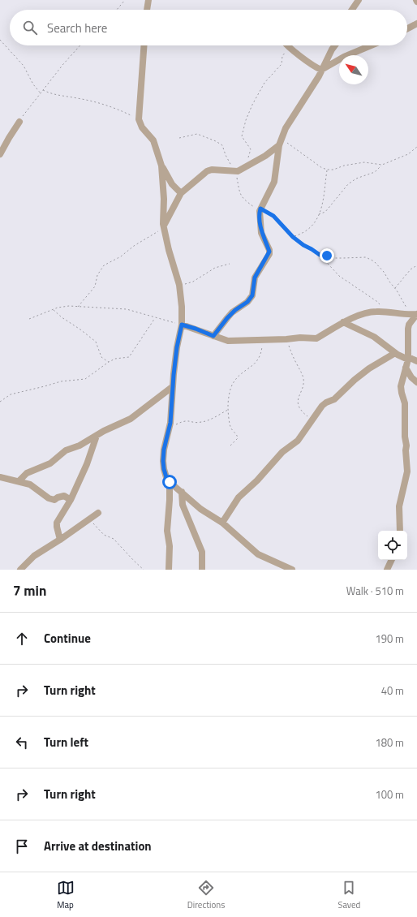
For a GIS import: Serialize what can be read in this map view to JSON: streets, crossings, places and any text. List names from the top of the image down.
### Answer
{
  "north": "top left",
  "page": {
    "search": "Search here",
    "heading": ["7 min", "Walk · 510 m"],
    "list": [
      ["Continue", "190 m"],
      ["Turn right", "40 m"],
      ["Turn left", "180 m"],
      ["Turn right", "100 m"],
      "Arrive at destination"
    ],
    "nav": ["Map", "Directions", "Saved"]
  }
}
